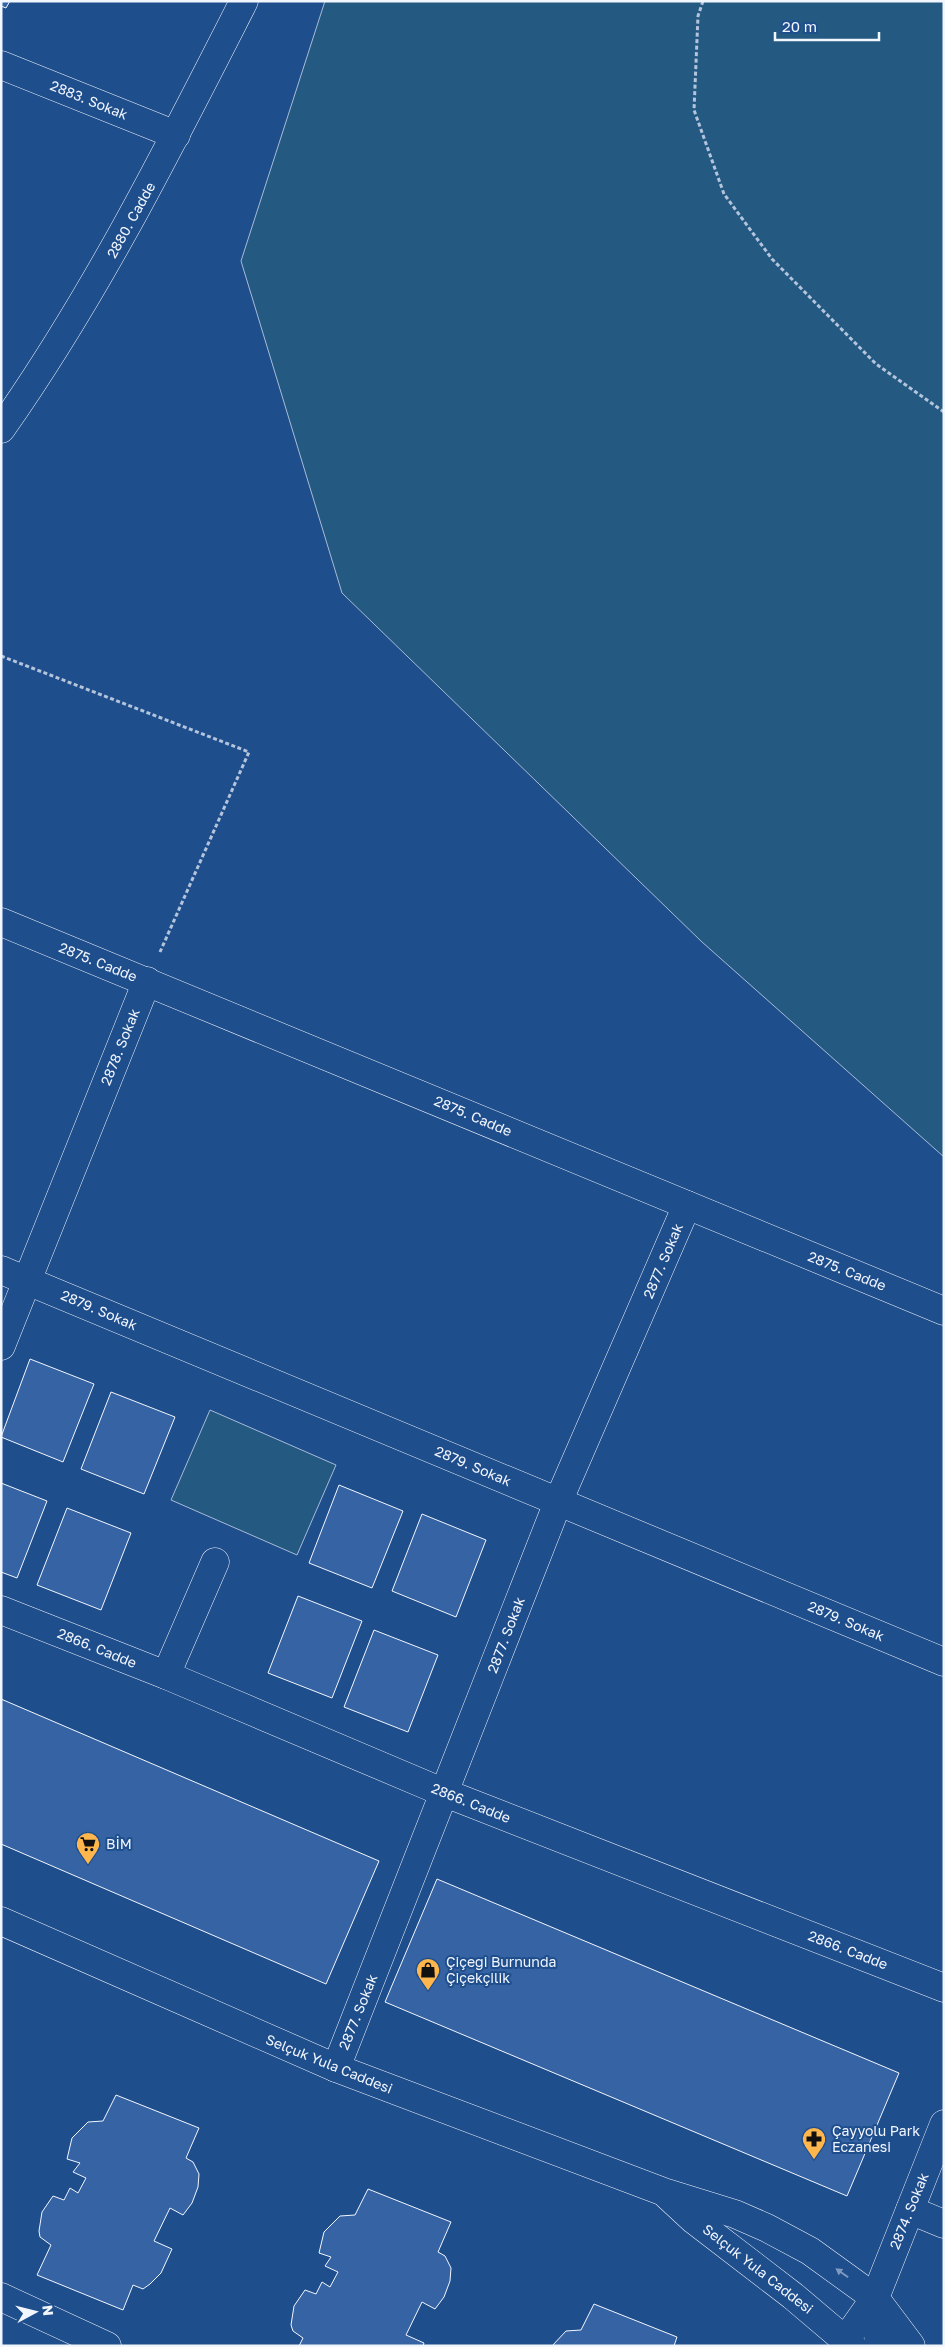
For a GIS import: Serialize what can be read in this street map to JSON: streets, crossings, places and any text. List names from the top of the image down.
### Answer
{
  "streets": {
    "street": [
      "2883. Sokak",
      "2880. Cadde",
      "2875. Cadde",
      "2878. Sokak",
      "2877. Sokak",
      "2879. Sokak",
      "2866. Cadde",
      "Selçuk Yula Caddesi",
      "2874. Sokak"
    ]
  },
  "crossings": [
    ["2883. Sokak", "2880. Cadde"],
    ["2875. Cadde", "2878. Sokak"],
    ["2875. Cadde", "2877. Sokak"],
    ["2878. Sokak", "2879. Sokak"],
    ["2877. Sokak", "2879. Sokak"],
    ["2877. Sokak", "2866. Cadde"],
    ["2877. Sokak", "Selçuk Yula Caddesi"],
    ["Selçuk Yula Caddesi", "2874. Sokak"]
  ],
  "places": {
    "supermarket": ["BİM"],
    "shop": ["Çiçeği Burnunda Çiçekçilik"],
    "pharmacy": ["Çayyolu Park Eczanesi"]
  },
  "scale_bar": "20 m",
  "north": "right"
}
